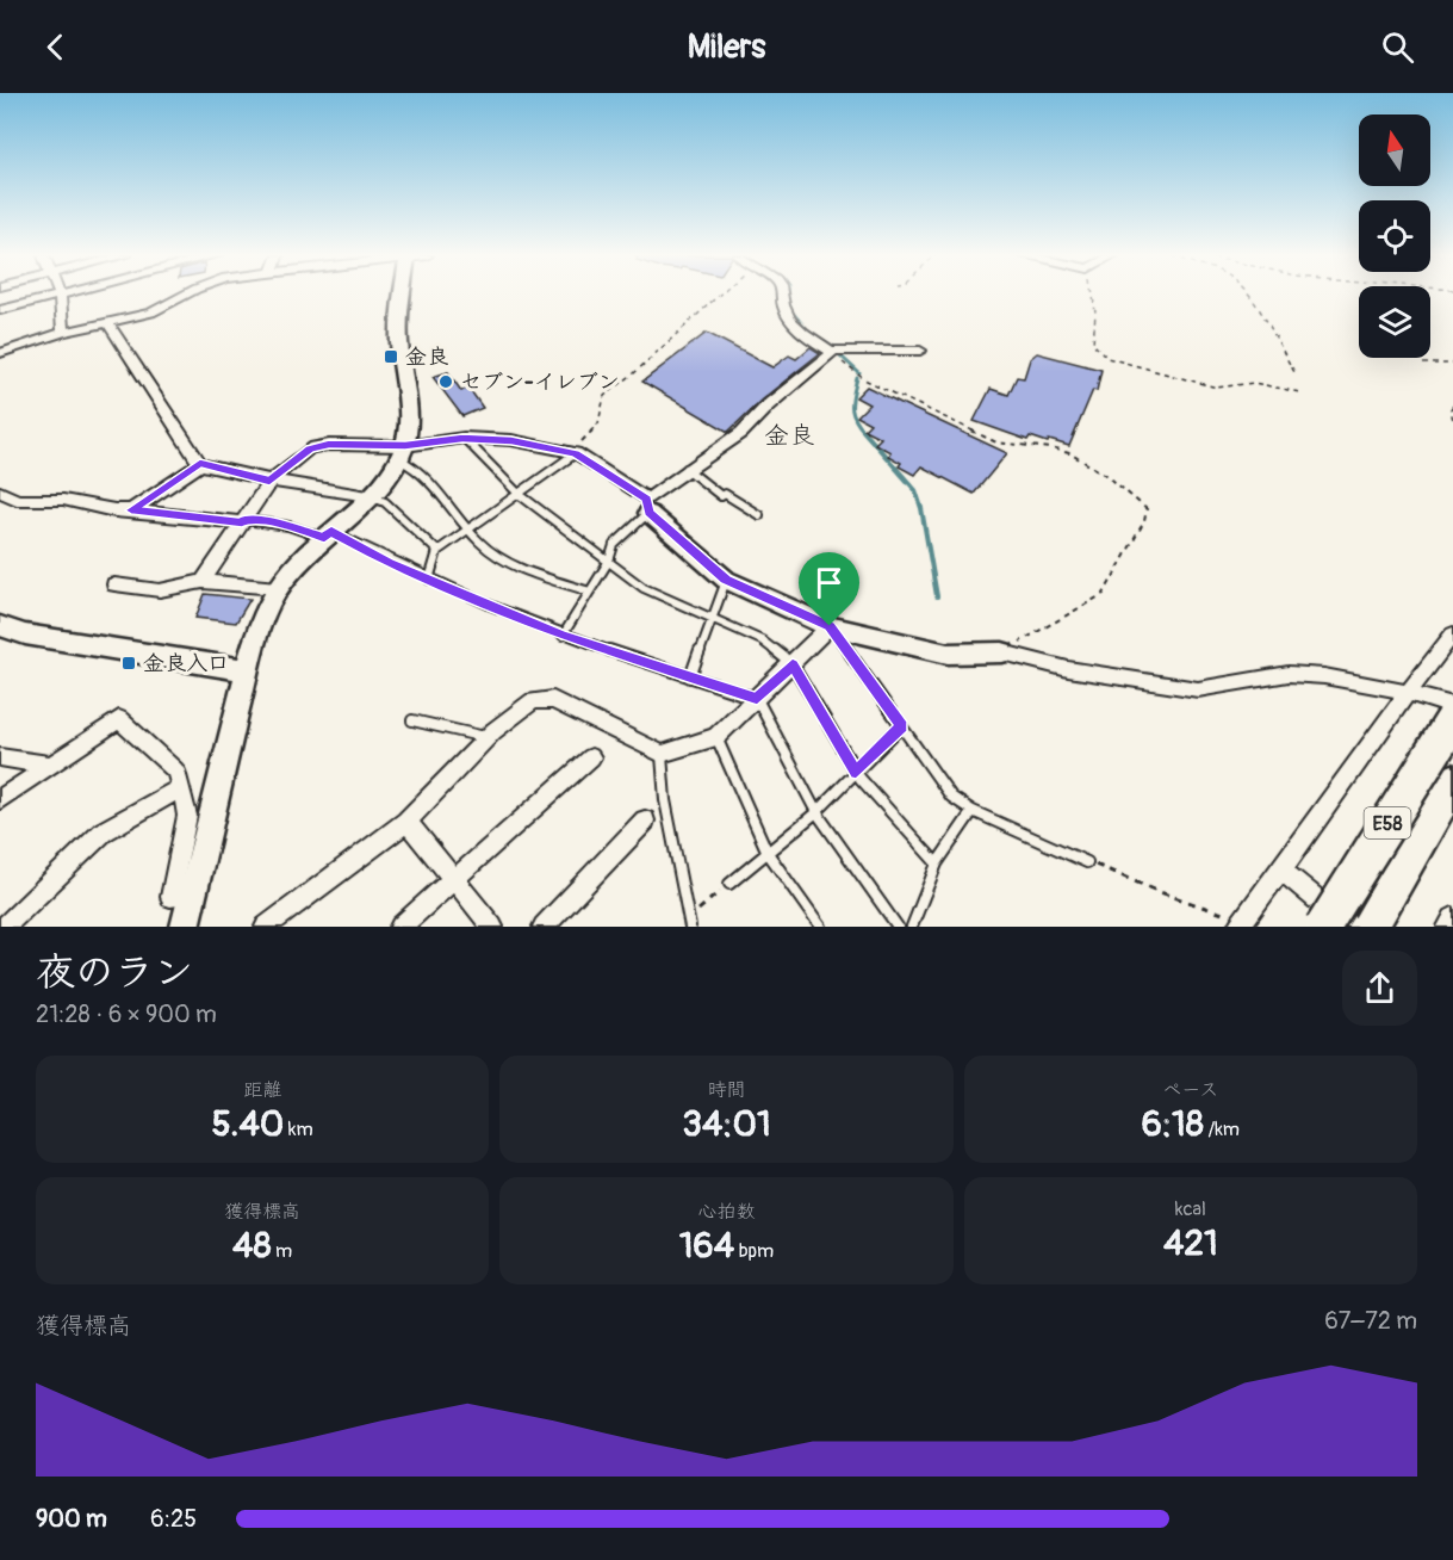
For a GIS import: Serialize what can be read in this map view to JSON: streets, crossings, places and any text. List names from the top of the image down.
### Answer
{
  "streets": {
    "highway": ["E58"]
  },
  "districts": ["金良"],
  "places": {
    "transit": ["金良", "金良入口"],
    "other": ["セブン-イレブン"]
  },
  "north": "top",
  "page": {
    "header": "Milers",
    "heading": ["夜のラン", "21:28 · 6 × 900 m"],
    "stats": [
      ["距離", "5.40 km"],
      ["時間", "34:01"],
      ["ペース", "6:18 /km"],
      ["獲得標高", "48 m"],
      ["心拍数", "164 bpm"],
      ["kcal", "421"]
    ],
    "chart": ["獲得標高", "67–72 m"],
    "list": [
      {
        "name": "900 m",
        "note": "6:25"
      }
    ]
  }
}
